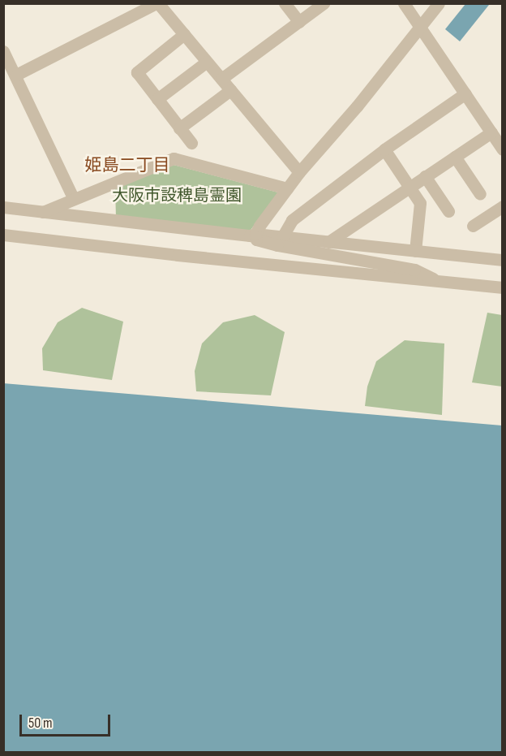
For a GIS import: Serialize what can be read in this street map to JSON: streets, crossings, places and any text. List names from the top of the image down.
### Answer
{
  "districts": ["姫島二丁目"],
  "parks": ["大阪市設稗島霊園"],
  "scale_bar": "50 m"
}
